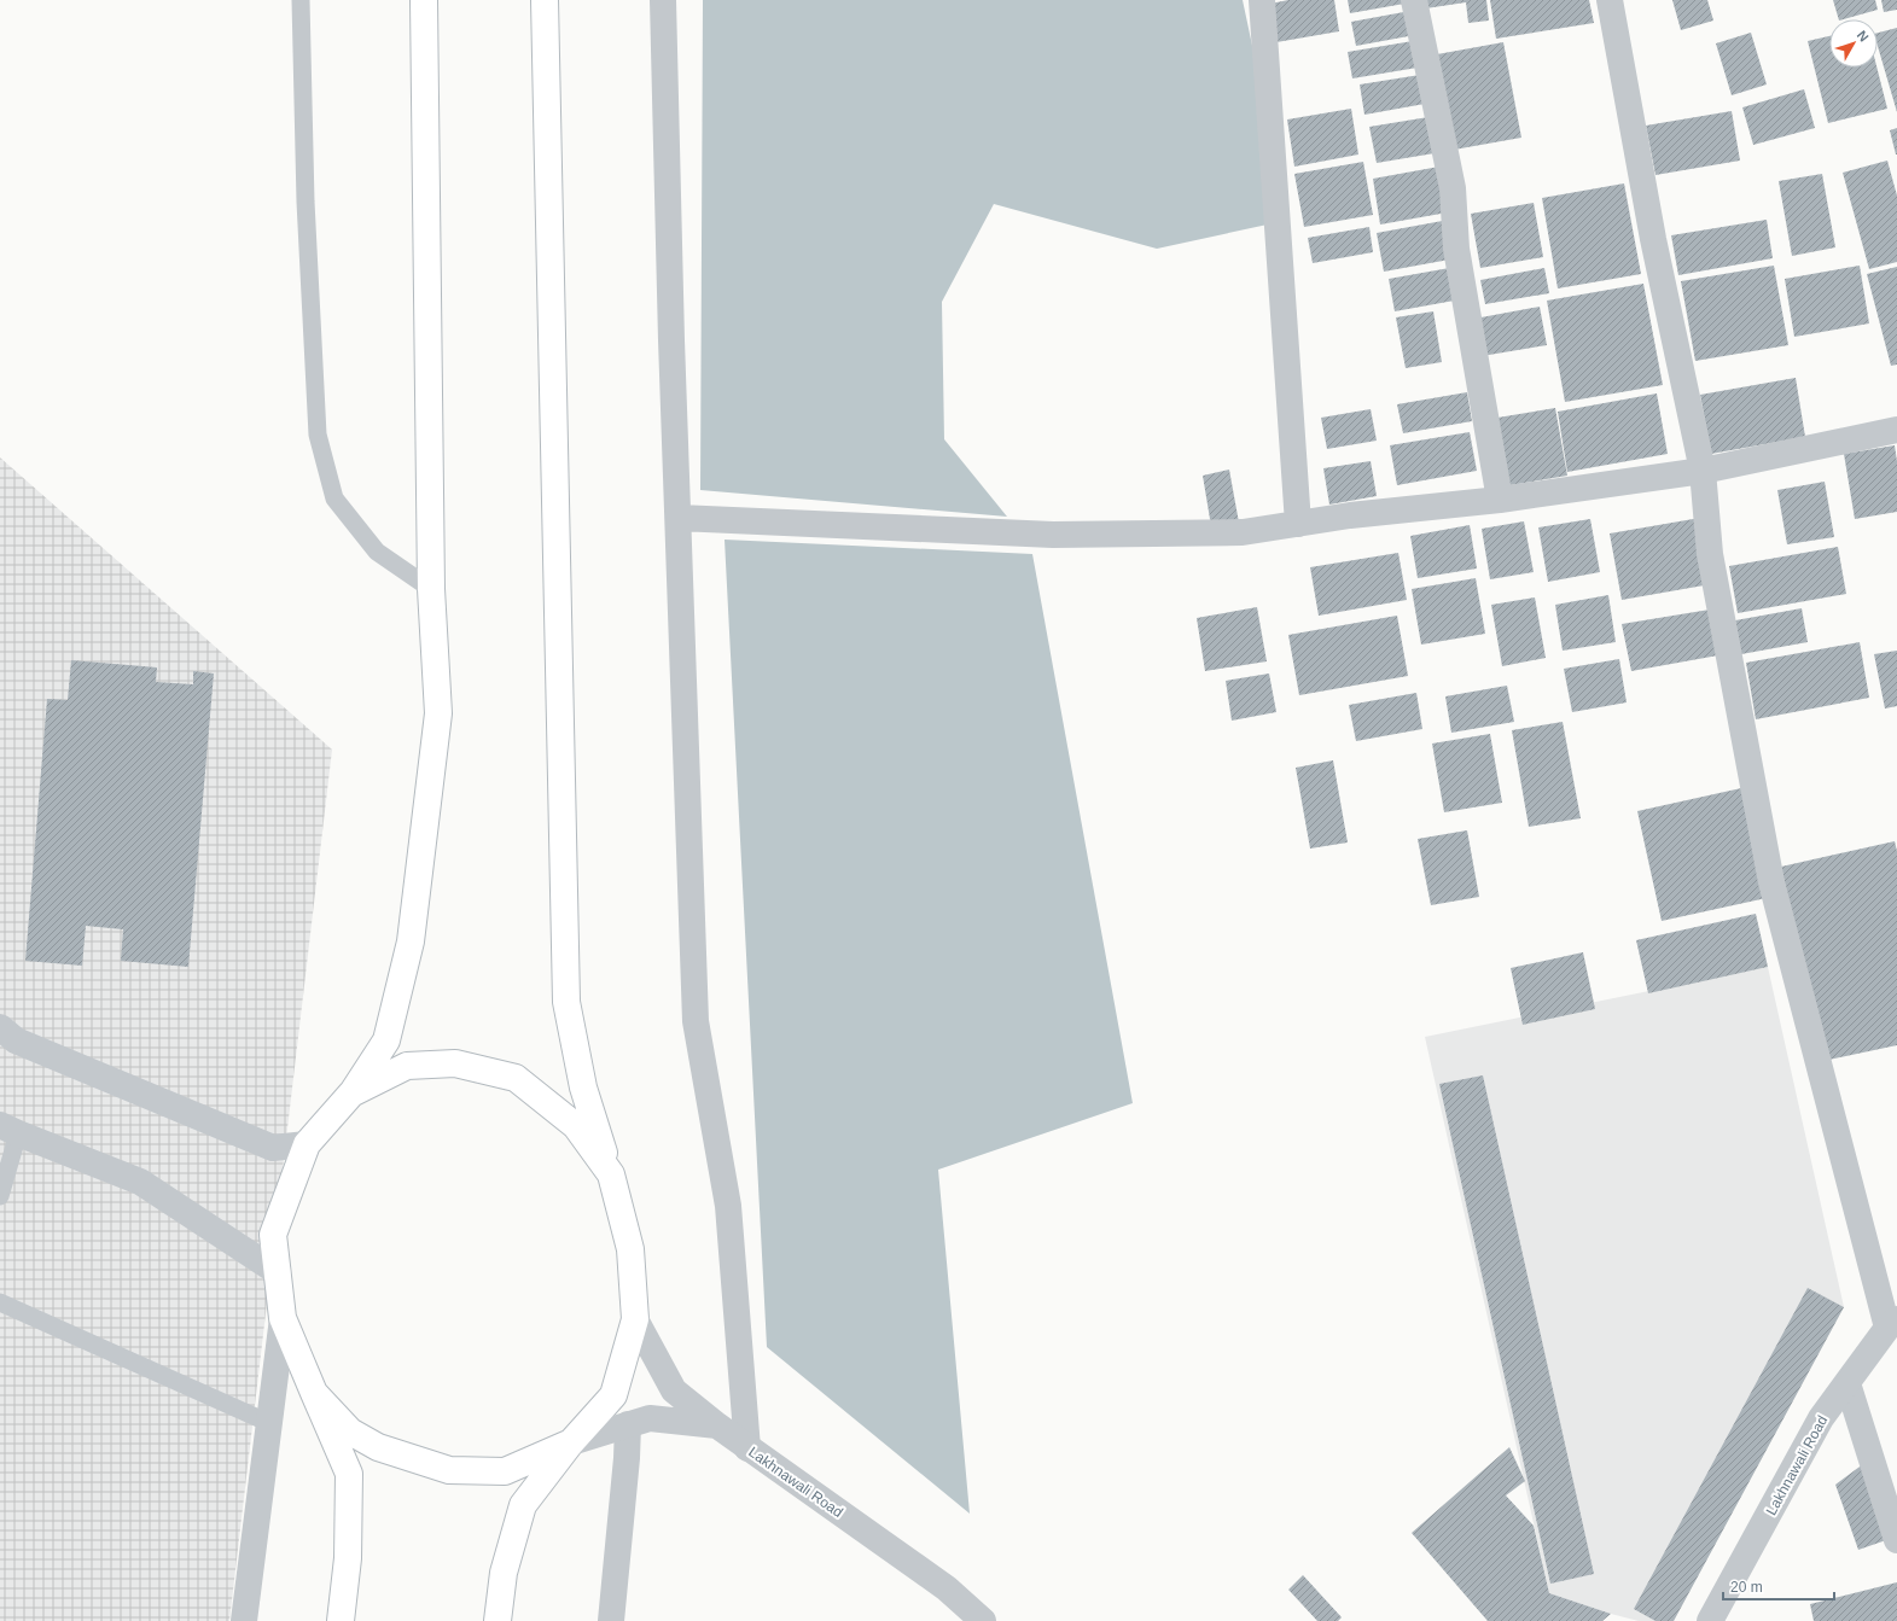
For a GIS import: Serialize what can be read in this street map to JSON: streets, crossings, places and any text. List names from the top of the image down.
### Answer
{
  "streets": {
    "street": ["Lakhnawali Road"]
  },
  "scale_bar": "20 m",
  "north": "top right"
}
